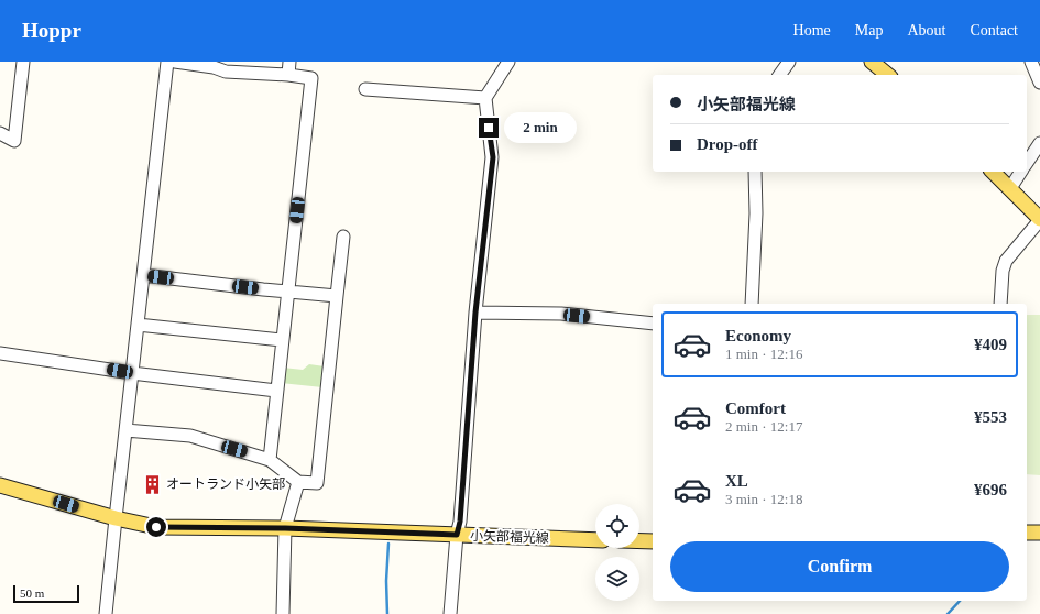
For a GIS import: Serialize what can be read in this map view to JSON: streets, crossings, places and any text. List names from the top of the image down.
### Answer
{
  "streets": {
    "main road": ["小矢部福光線"]
  },
  "places": {
    "building": ["オートランド小矢部"]
  },
  "scale_bar": "50 m",
  "page": {
    "header": "Hoppr",
    "nav": [
      "Home",
      "Map",
      "About",
      "Contact"
    ],
    "banner": ["小矢部福光線", "Drop-off"],
    "bubble": "2 min",
    "list": [
      {
        "name": "Economy",
        "note": "1 min · 12:16",
        "value": "¥409"
      },
      {
        "name": "Comfort",
        "note": "2 min · 12:17",
        "value": "¥553"
      },
      {
        "name": "XL",
        "note": "3 min · 12:18",
        "value": "¥696"
      }
    ],
    "buttons": "Confirm",
    "scale": "50 m"
  }
}
